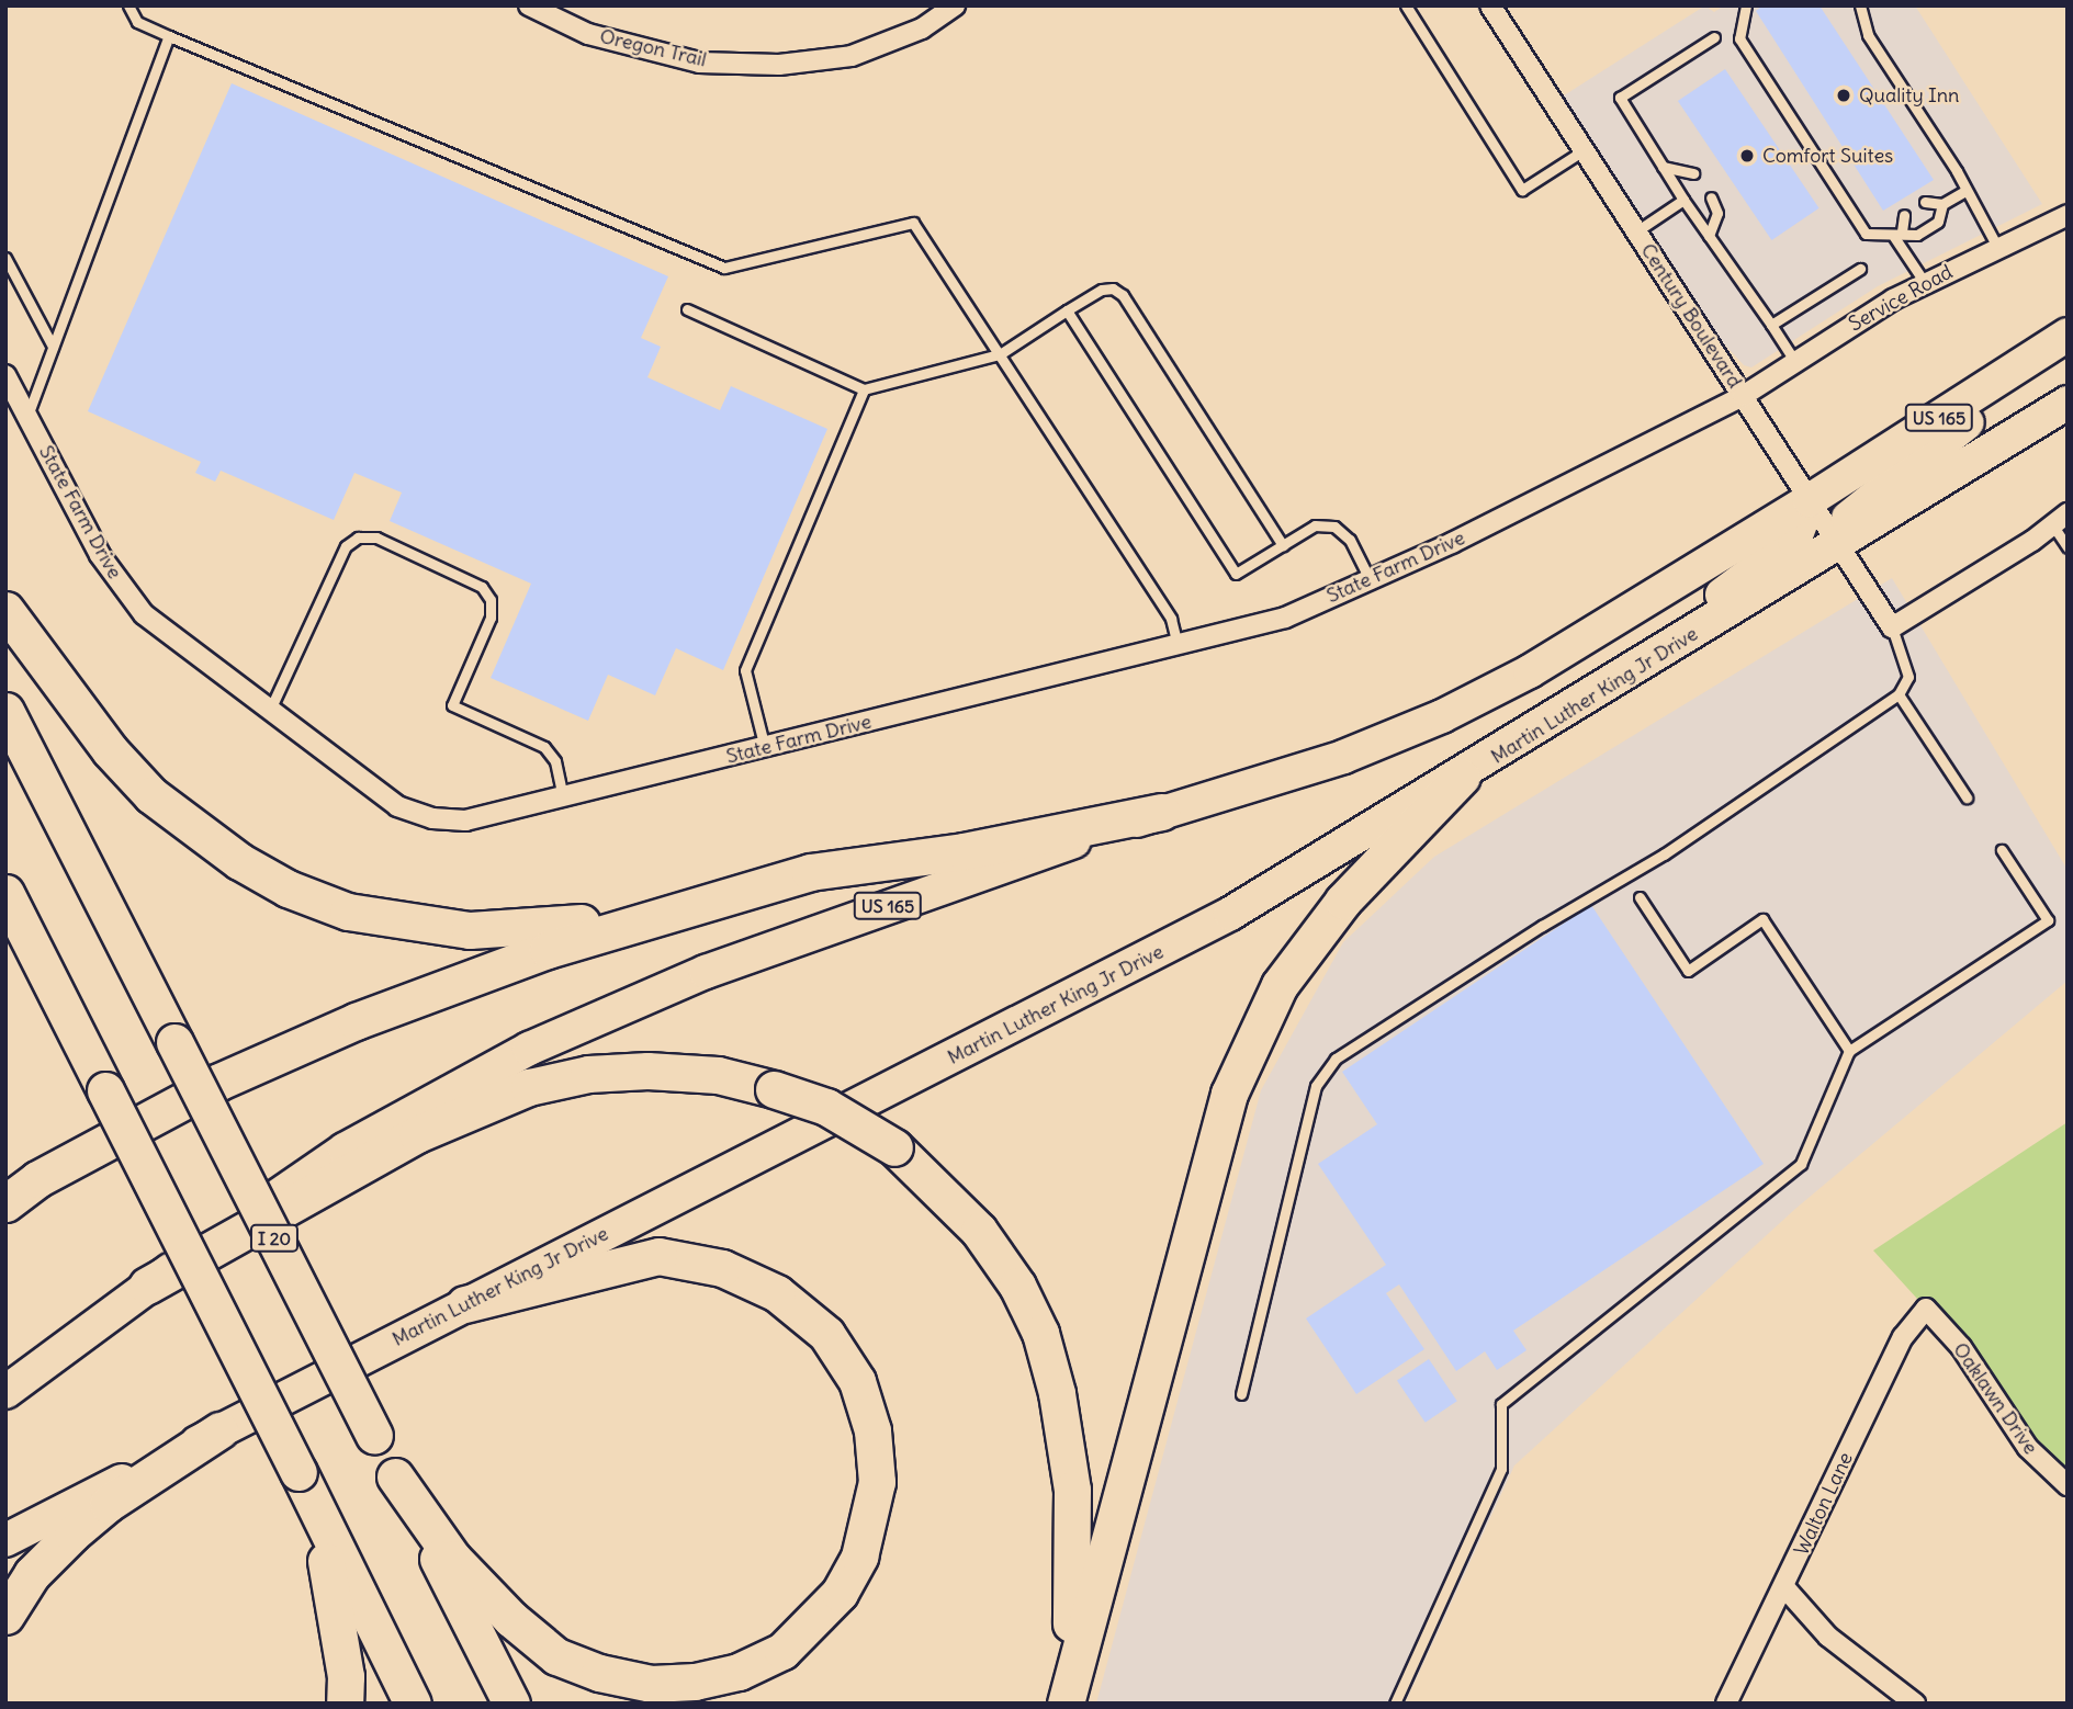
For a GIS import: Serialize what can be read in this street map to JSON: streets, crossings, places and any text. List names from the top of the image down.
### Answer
{
  "streets": {
    "highway": ["US 165", "Martin Luther King Jr Drive", "I 20"],
    "street": [
      "Oregon Trail",
      "Service Road",
      "Century Boulevard",
      "State Farm Drive",
      "Oaklawn Drive",
      "Walton Lane"
    ]
  },
  "crossings": [
    ["Service Road", "Century Boulevard"],
    ["Service Road", "State Farm Drive"],
    ["Century Boulevard", "US 165"],
    ["Century Boulevard", "State Farm Drive"],
    ["Century Boulevard", "Martin Luther King Jr Drive"],
    ["Oaklawn Drive", "Walton Lane"]
  ],
  "places": ["Quality Inn", "Comfort Suites"]
}
